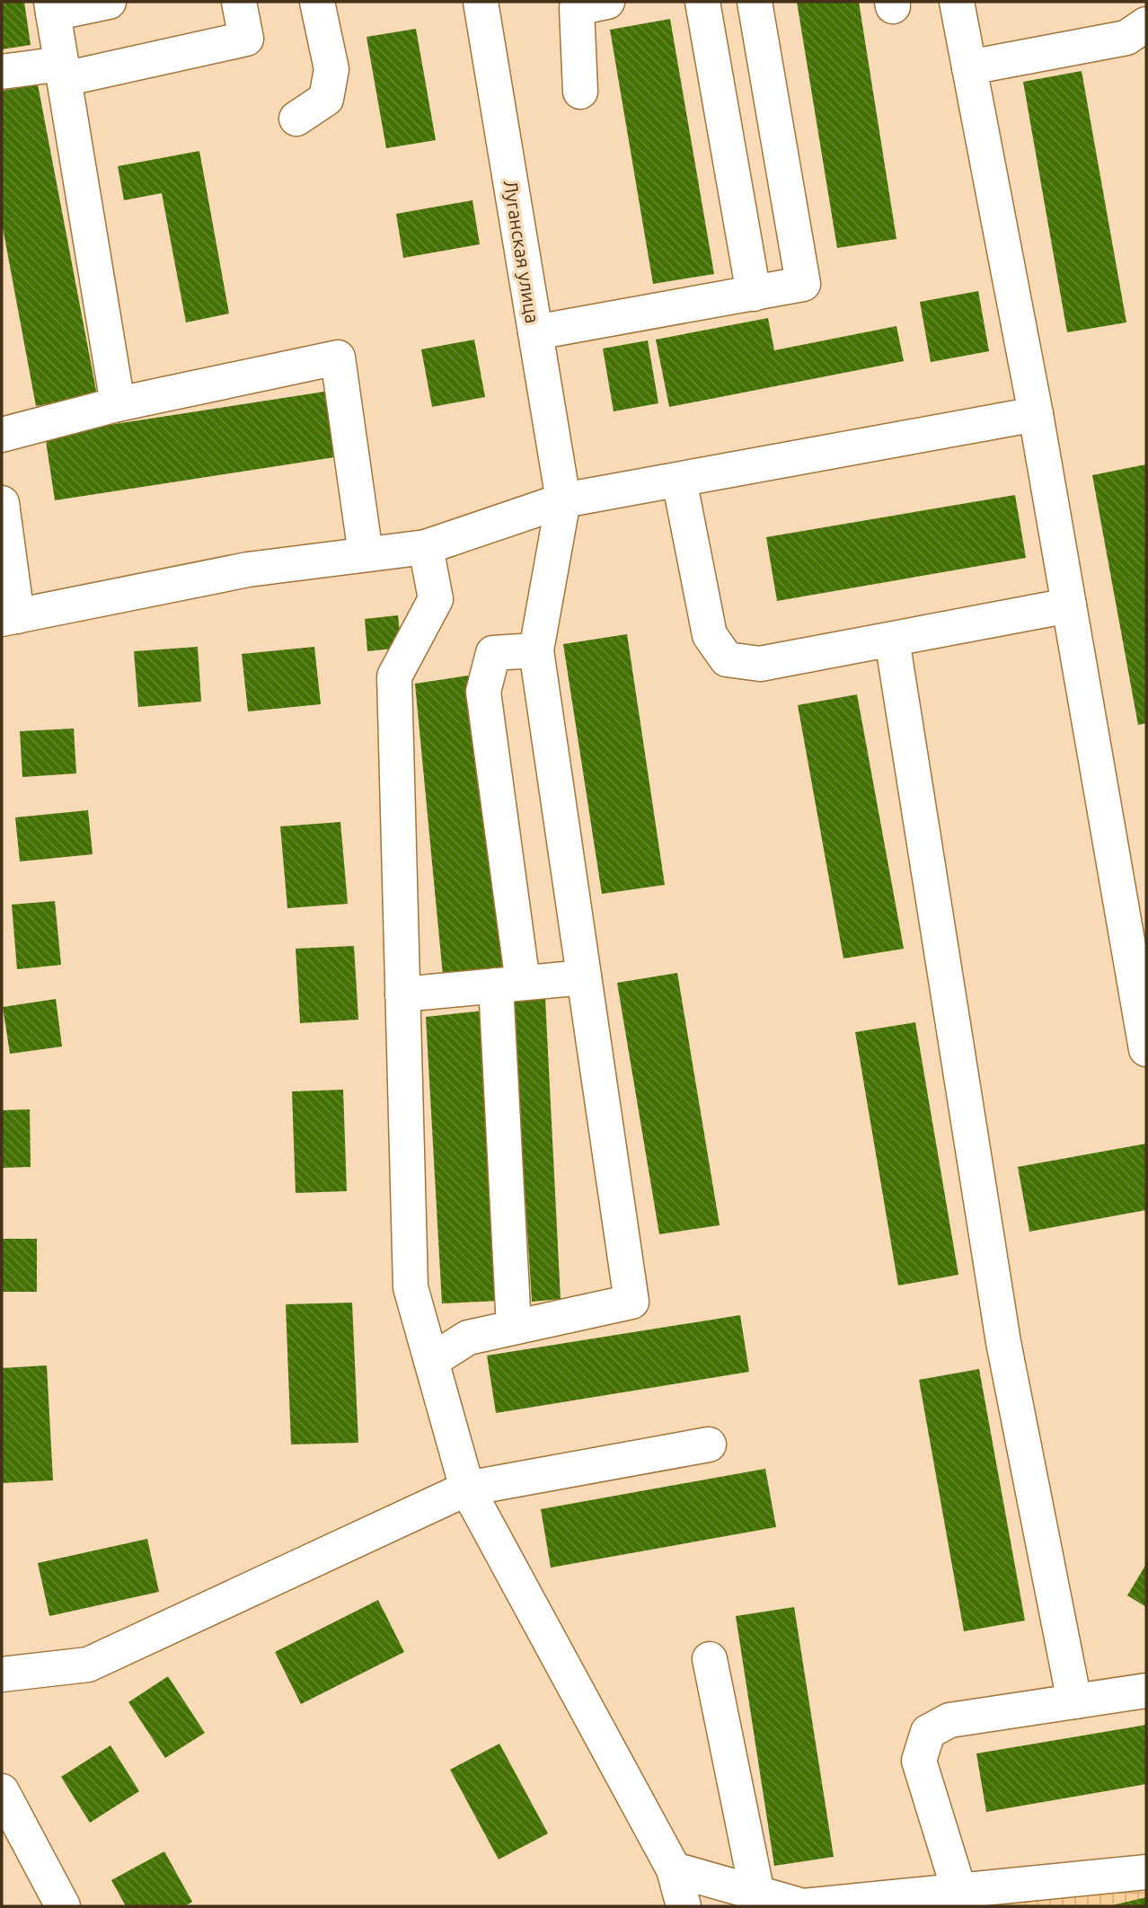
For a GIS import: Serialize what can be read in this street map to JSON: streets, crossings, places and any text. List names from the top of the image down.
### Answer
{
  "streets": {
    "street": ["Луганская улица"]
  }
}
